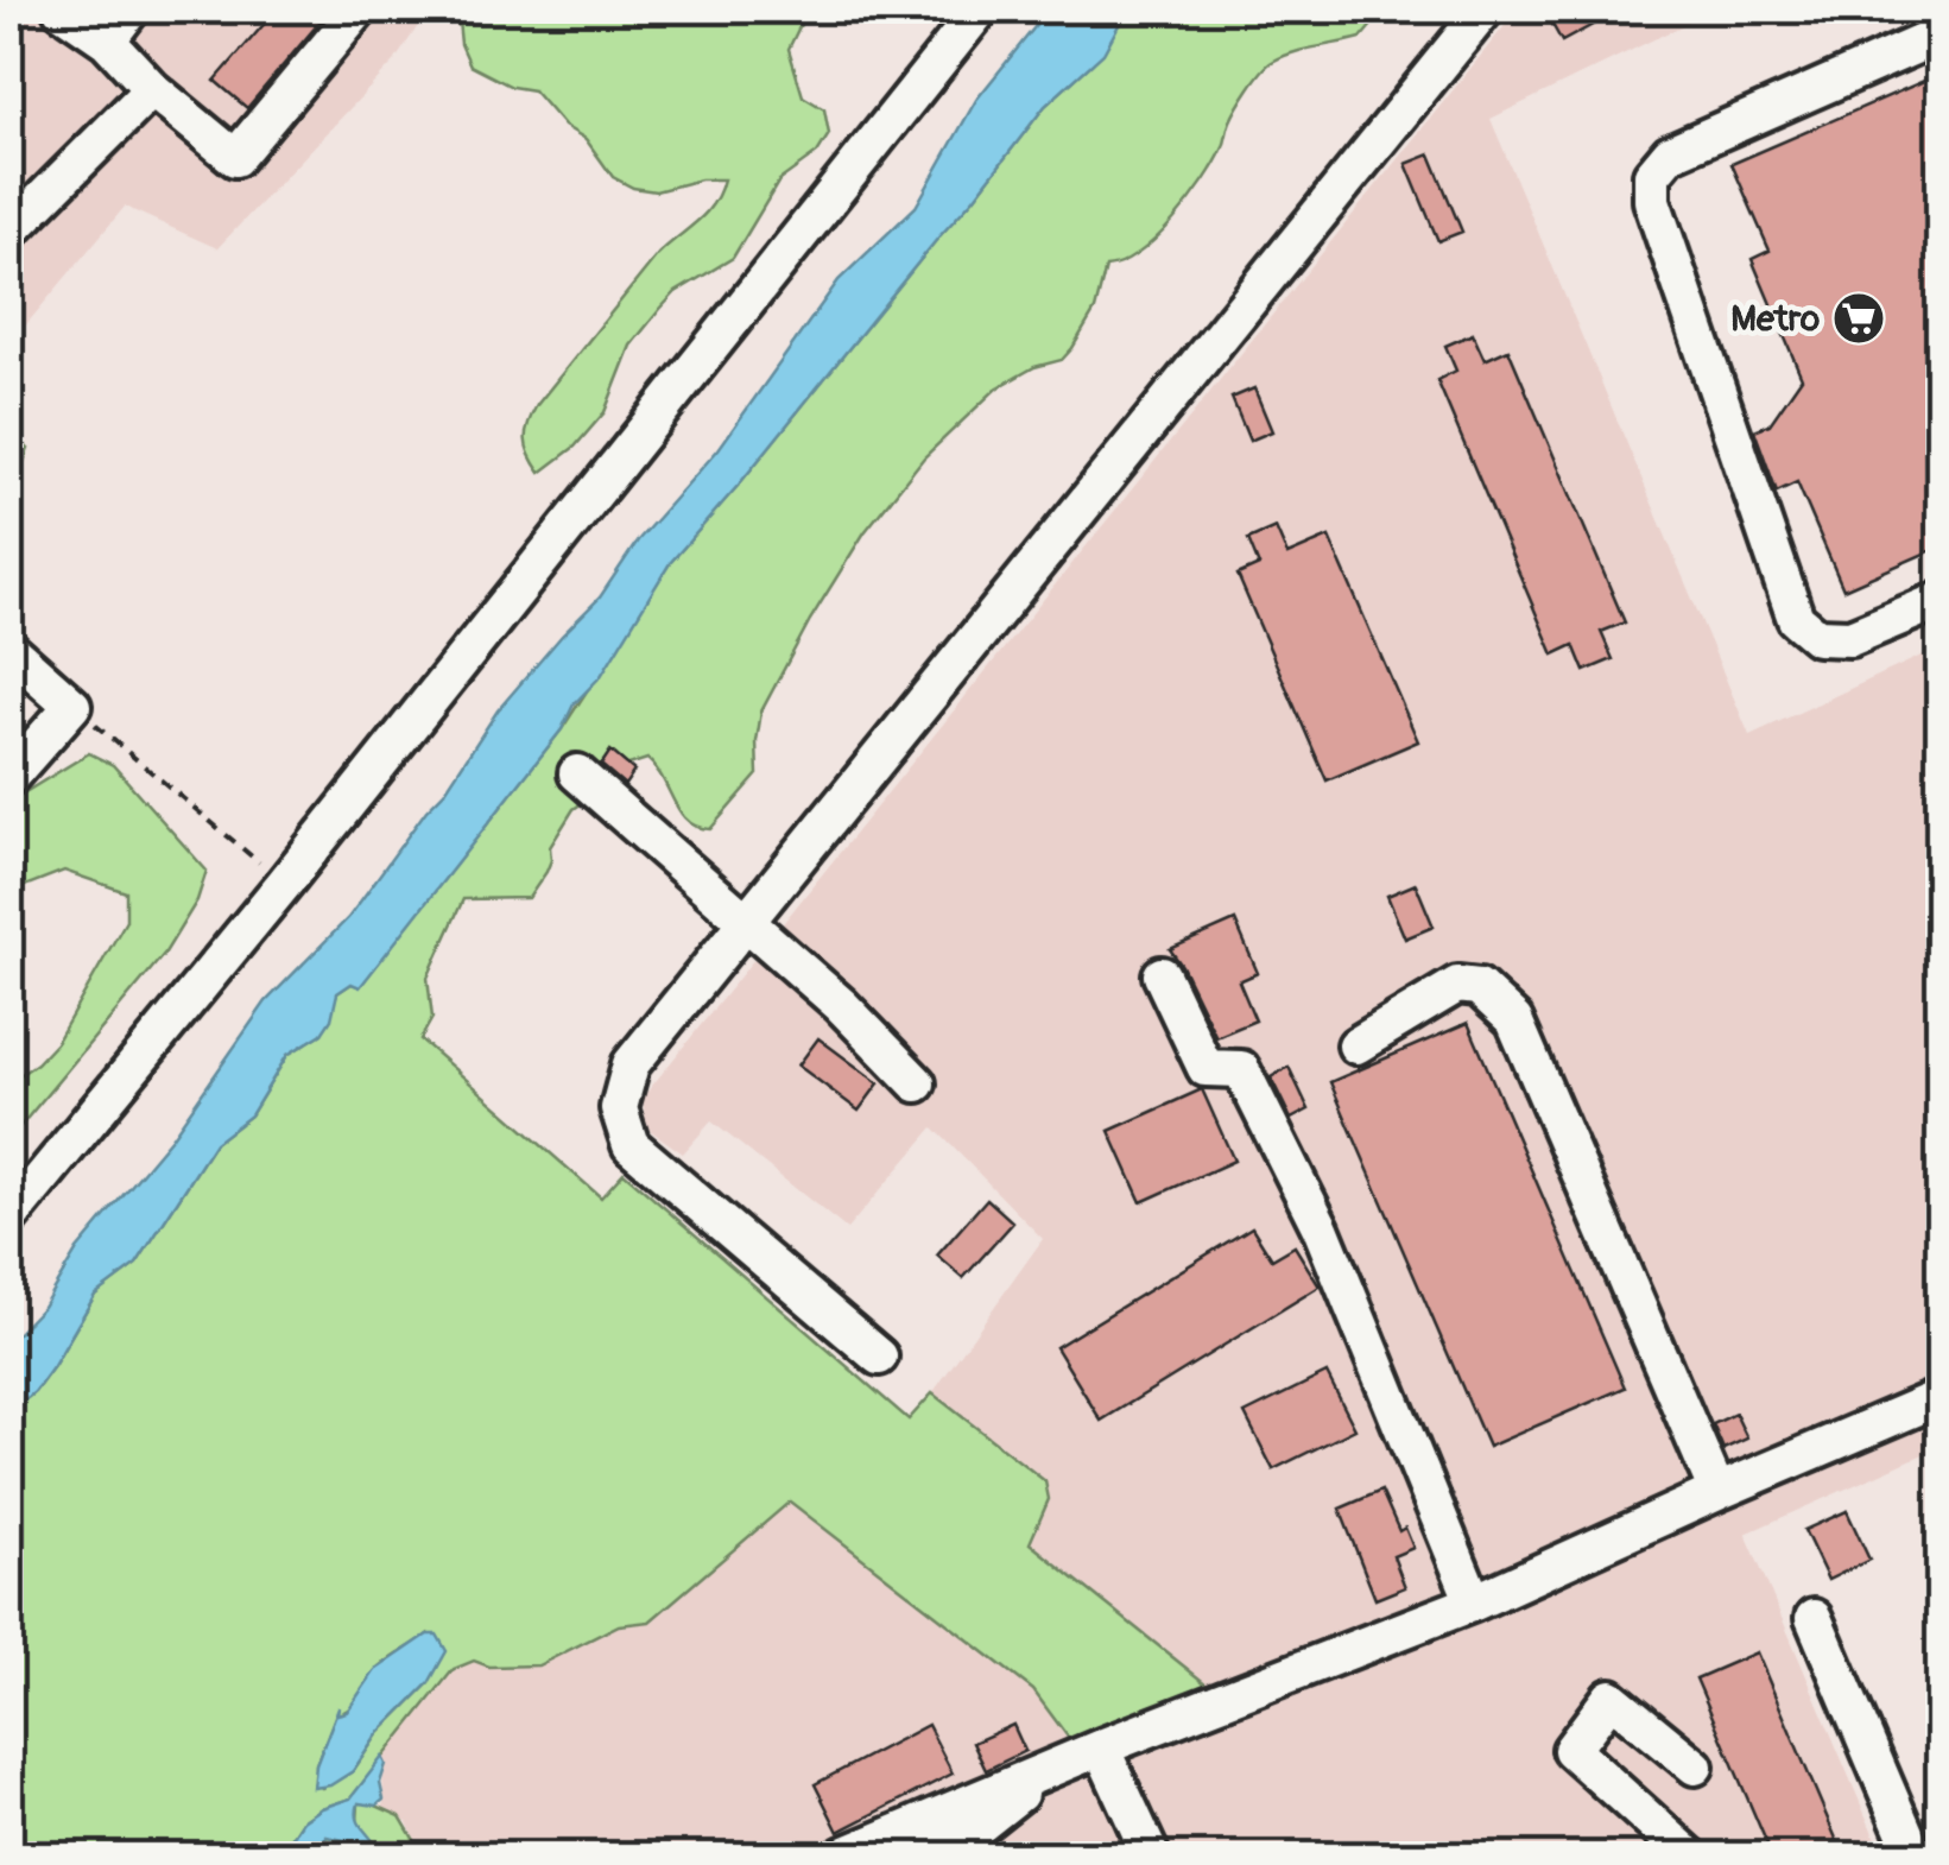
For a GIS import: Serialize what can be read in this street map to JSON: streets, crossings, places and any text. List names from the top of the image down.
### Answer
{
  "places": {
    "supermarket": ["Metro"]
  }
}
